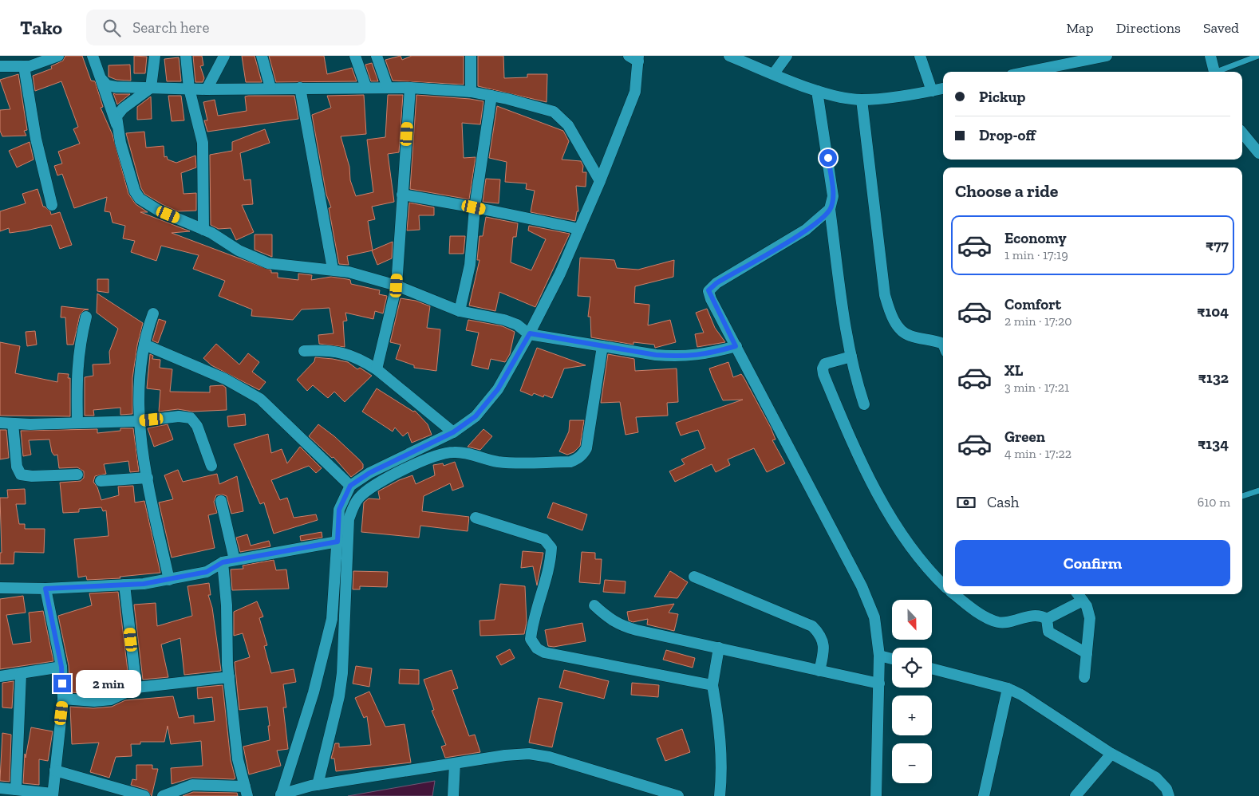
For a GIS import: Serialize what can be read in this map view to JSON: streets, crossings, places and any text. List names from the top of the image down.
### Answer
{
  "north": "bottom",
  "page": {
    "header": "Tako",
    "search": "Search here",
    "nav": ["Map", "Directions", "Saved"],
    "banner": ["Pickup", "Drop-off"],
    "heading": "Choose a ride",
    "list": [
      {
        "name": "Economy",
        "note": "1 min · 17:19",
        "value": "₹77"
      },
      {
        "name": "Comfort",
        "note": "2 min · 17:20",
        "value": "₹104"
      },
      {
        "name": "XL",
        "note": "3 min · 17:21",
        "value": "₹132"
      },
      {
        "name": "Green",
        "note": "4 min · 17:22",
        "value": "₹134"
      }
    ],
    "pay": ["Cash", "610 m"],
    "buttons": "Confirm",
    "map_buttons": ["+", "−"],
    "bubble": "2 min"
  }
}
